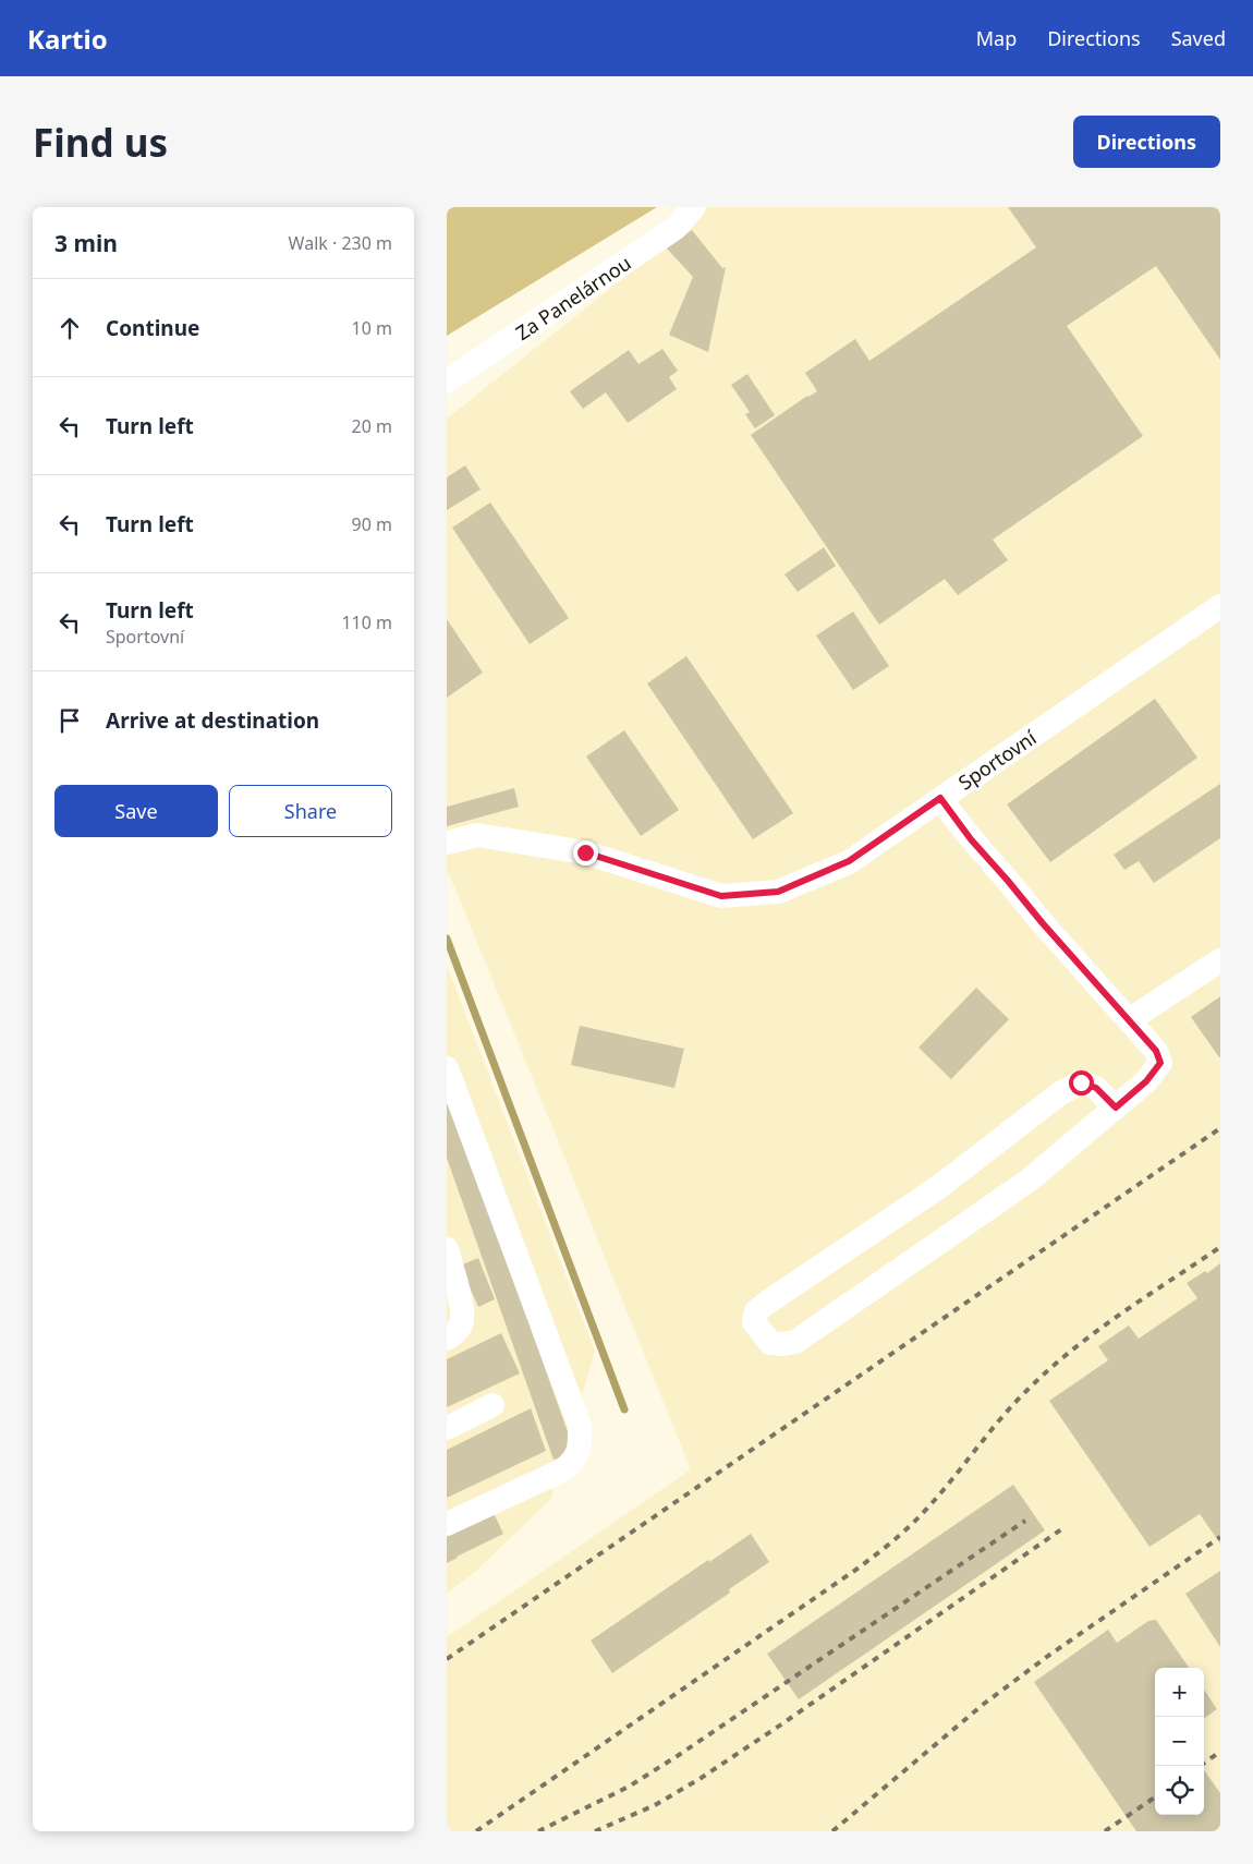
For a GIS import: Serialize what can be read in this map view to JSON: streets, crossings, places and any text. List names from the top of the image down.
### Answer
{
  "streets": {
    "street": ["Za Panelárnou", "Sportovní"]
  },
  "page": {
    "header": "Kartio",
    "nav": ["Map", "Directions", "Saved"],
    "buttons": [
      "Directions",
      ["Save", "Share"]
    ],
    "title": "Find us",
    "heading": ["3 min", "Walk · 230 m"],
    "list": [
      ["Continue", "10 m"],
      ["Turn left", "20 m"],
      ["Turn left", "90 m"],
      ["Turn left", "Sportovní", "110 m"],
      "Arrive at destination"
    ],
    "map_buttons": ["+", "−"]
  }
}
